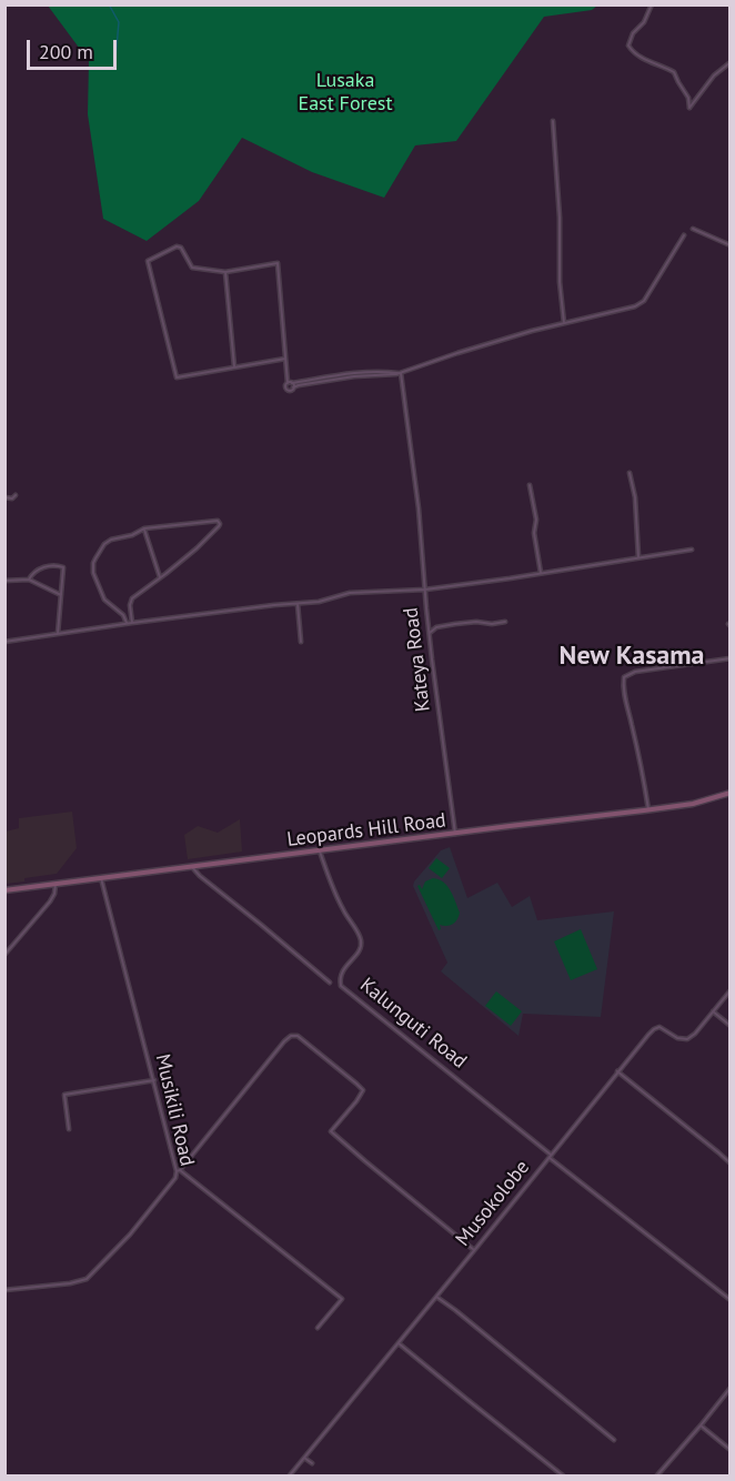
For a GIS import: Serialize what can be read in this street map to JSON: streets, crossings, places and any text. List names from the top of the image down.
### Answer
{
  "streets": {
    "main road": ["Leopards Hill Road"],
    "street": [
      "Kateya Road",
      "Kalunguti Road",
      "Musikili Road",
      "Musokolobe"
    ]
  },
  "crossings": [
    ["Kateya Road", "Leopards Hill Road"],
    ["Leopards Hill Road", "Kalunguti Road"],
    ["Leopards Hill Road", "Musikili Road"],
    ["Kalunguti Road", "Musokolobe"]
  ],
  "districts": ["New Kasama"],
  "parks": ["Lusaka East Forest"],
  "scale_bar": "200 m"
}
